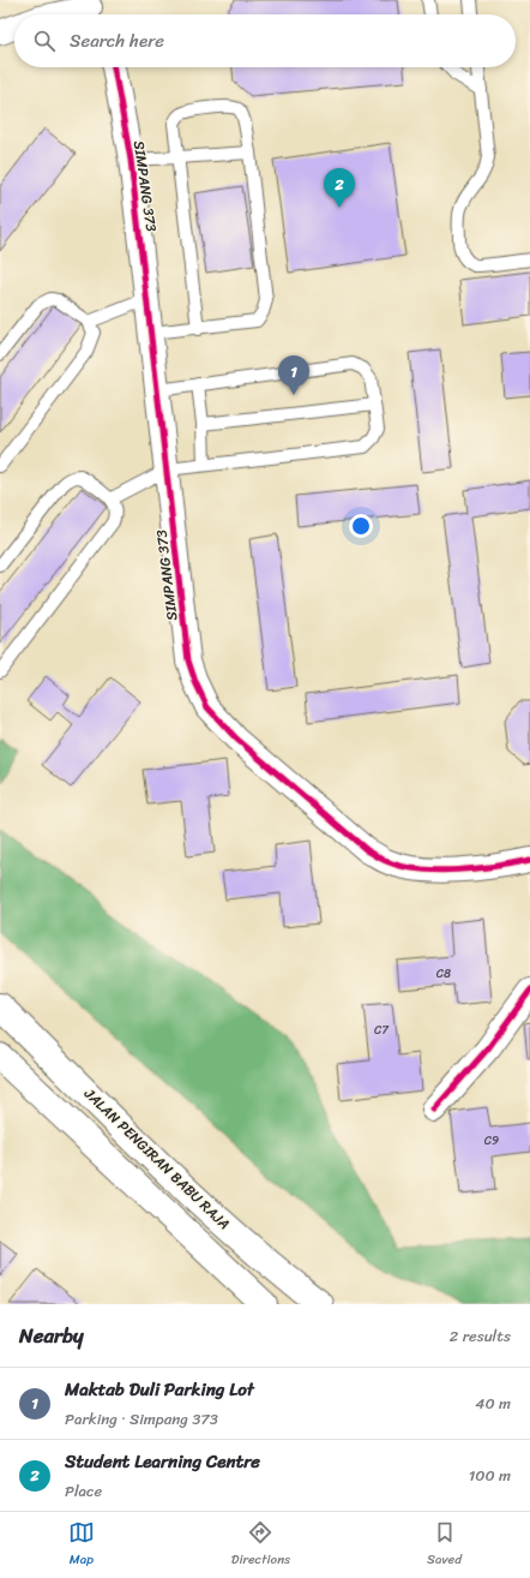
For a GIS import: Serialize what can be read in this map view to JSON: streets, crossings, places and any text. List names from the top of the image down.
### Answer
{
  "streets": {
    "main road": ["JALAN PENGIRAN BABU RAJA"],
    "street": ["SIMPANG 373"]
  },
  "house_numbers": ["C8", "C7", "C9"],
  "page": {
    "search": "Search here",
    "pins": ["2", "1"],
    "heading": ["Nearby", "2 results"],
    "list": [
      {
        "mark": "1",
        "name": "Maktab Duli Parking Lot",
        "note": "Parking · Simpang 373",
        "value": "40 m"
      },
      {
        "mark": "2",
        "name": "Student Learning Centre",
        "note": "Place",
        "value": "100 m"
      }
    ],
    "nav": ["Map", "Directions", "Saved"]
  }
}
